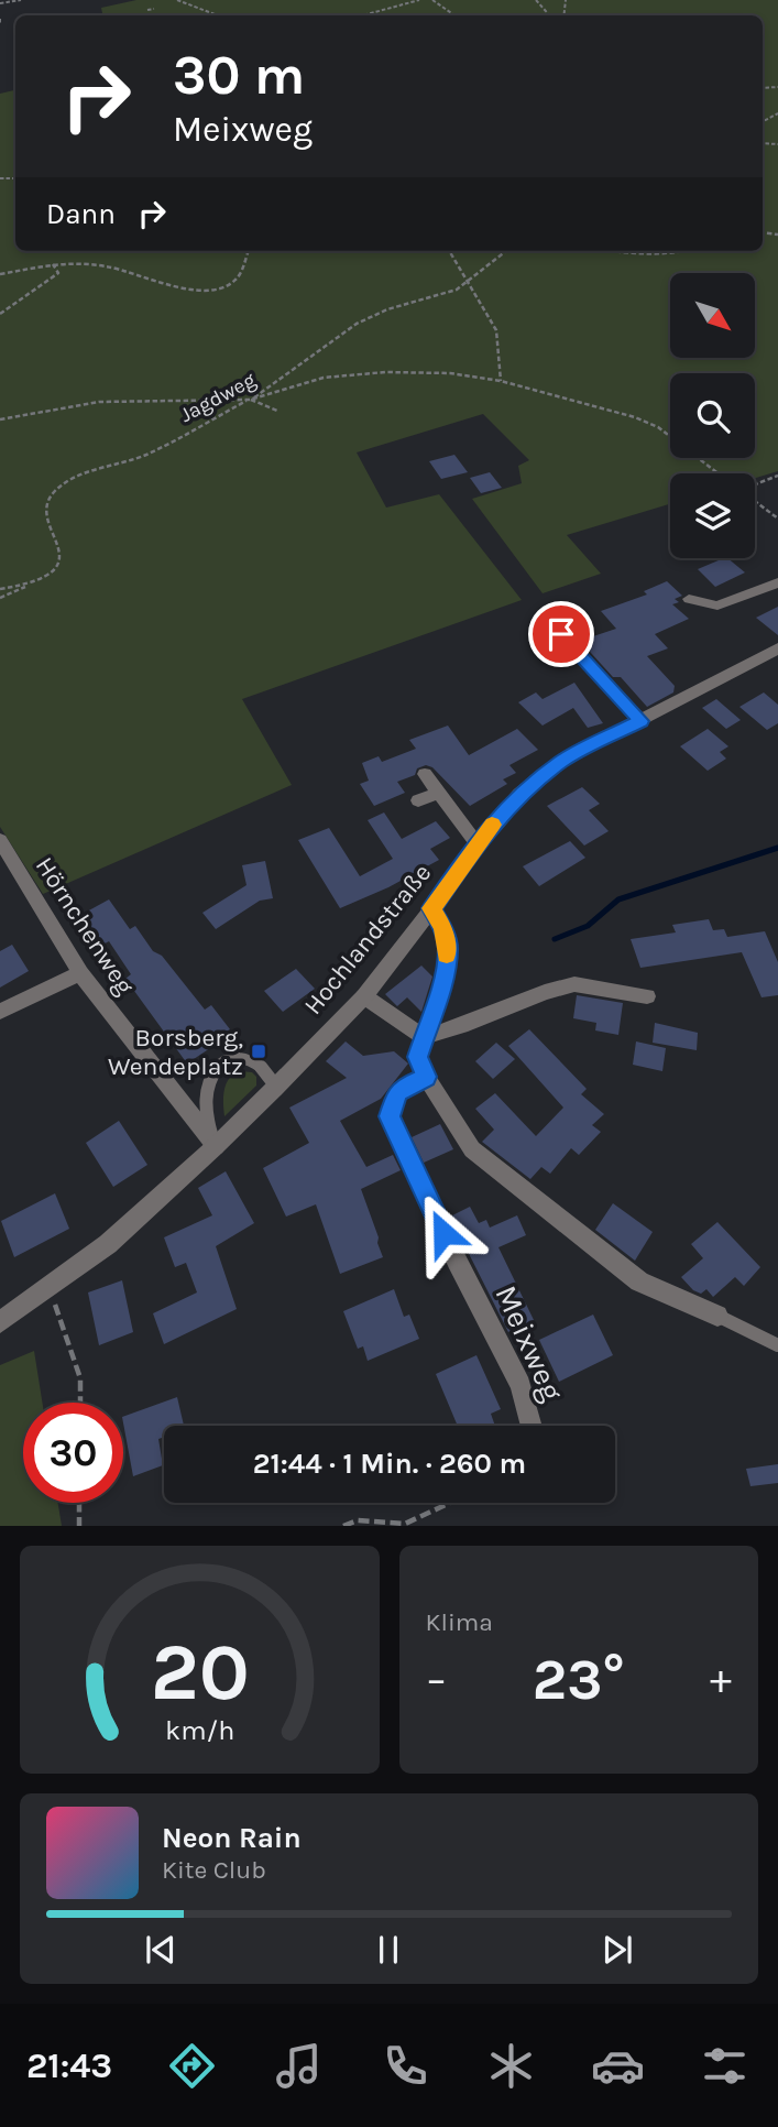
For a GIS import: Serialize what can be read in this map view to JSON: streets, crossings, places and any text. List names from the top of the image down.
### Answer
{
  "streets": {
    "street": ["Hörnchenweg", "Hochlandstraße", "Meixweg"],
    "path": ["Jagdweg"]
  },
  "crossings": [
    ["Hörnchenweg", "Hochlandstraße"]
  ],
  "places": {
    "transit": ["Borsberg, Wendeplatz"]
  },
  "north": "bottom right",
  "page": {
    "turn": ["30 m", "Meixweg"],
    "then": "Dann",
    "limit": "30",
    "trip": "21:44 · 1 Min. · 260 m",
    "tile": "Klima",
    "heat": ["−", "23°", "+"],
    "song": ["Neon Rain", "Kite Club"],
    "tabs": "21:43",
    "gauge": ["20", "km/h"]
  }
}
